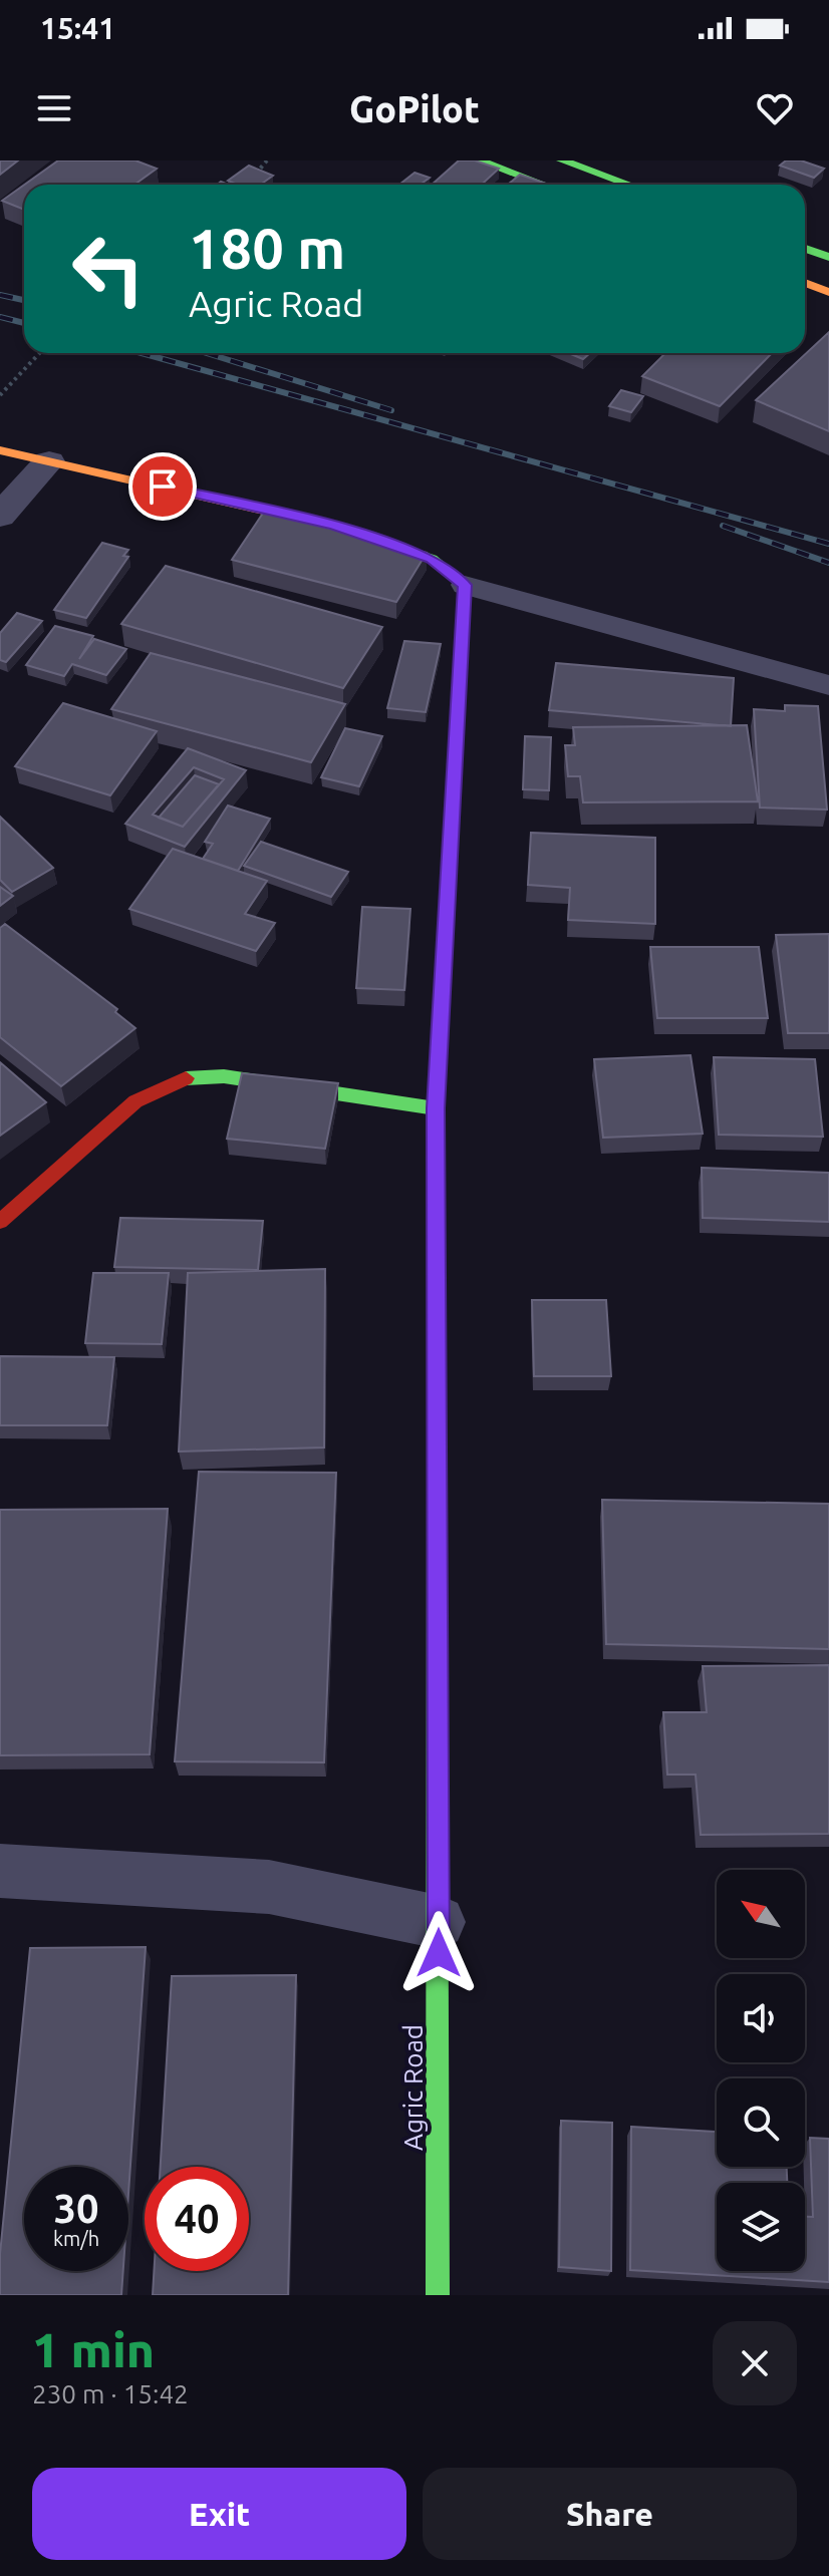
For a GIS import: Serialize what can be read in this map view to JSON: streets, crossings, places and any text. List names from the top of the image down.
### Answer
{
  "streets": {
    "street": ["Agric Road"]
  },
  "north": "top left",
  "page": {
    "status": "15:41",
    "header": "GoPilot",
    "turn": ["180 m", "Agric Road"],
    "speed": "30 km/h",
    "limit": "40",
    "heading": ["1 min", "230 m · 15:42"],
    "buttons": ["Exit", "Share"]
  }
}
